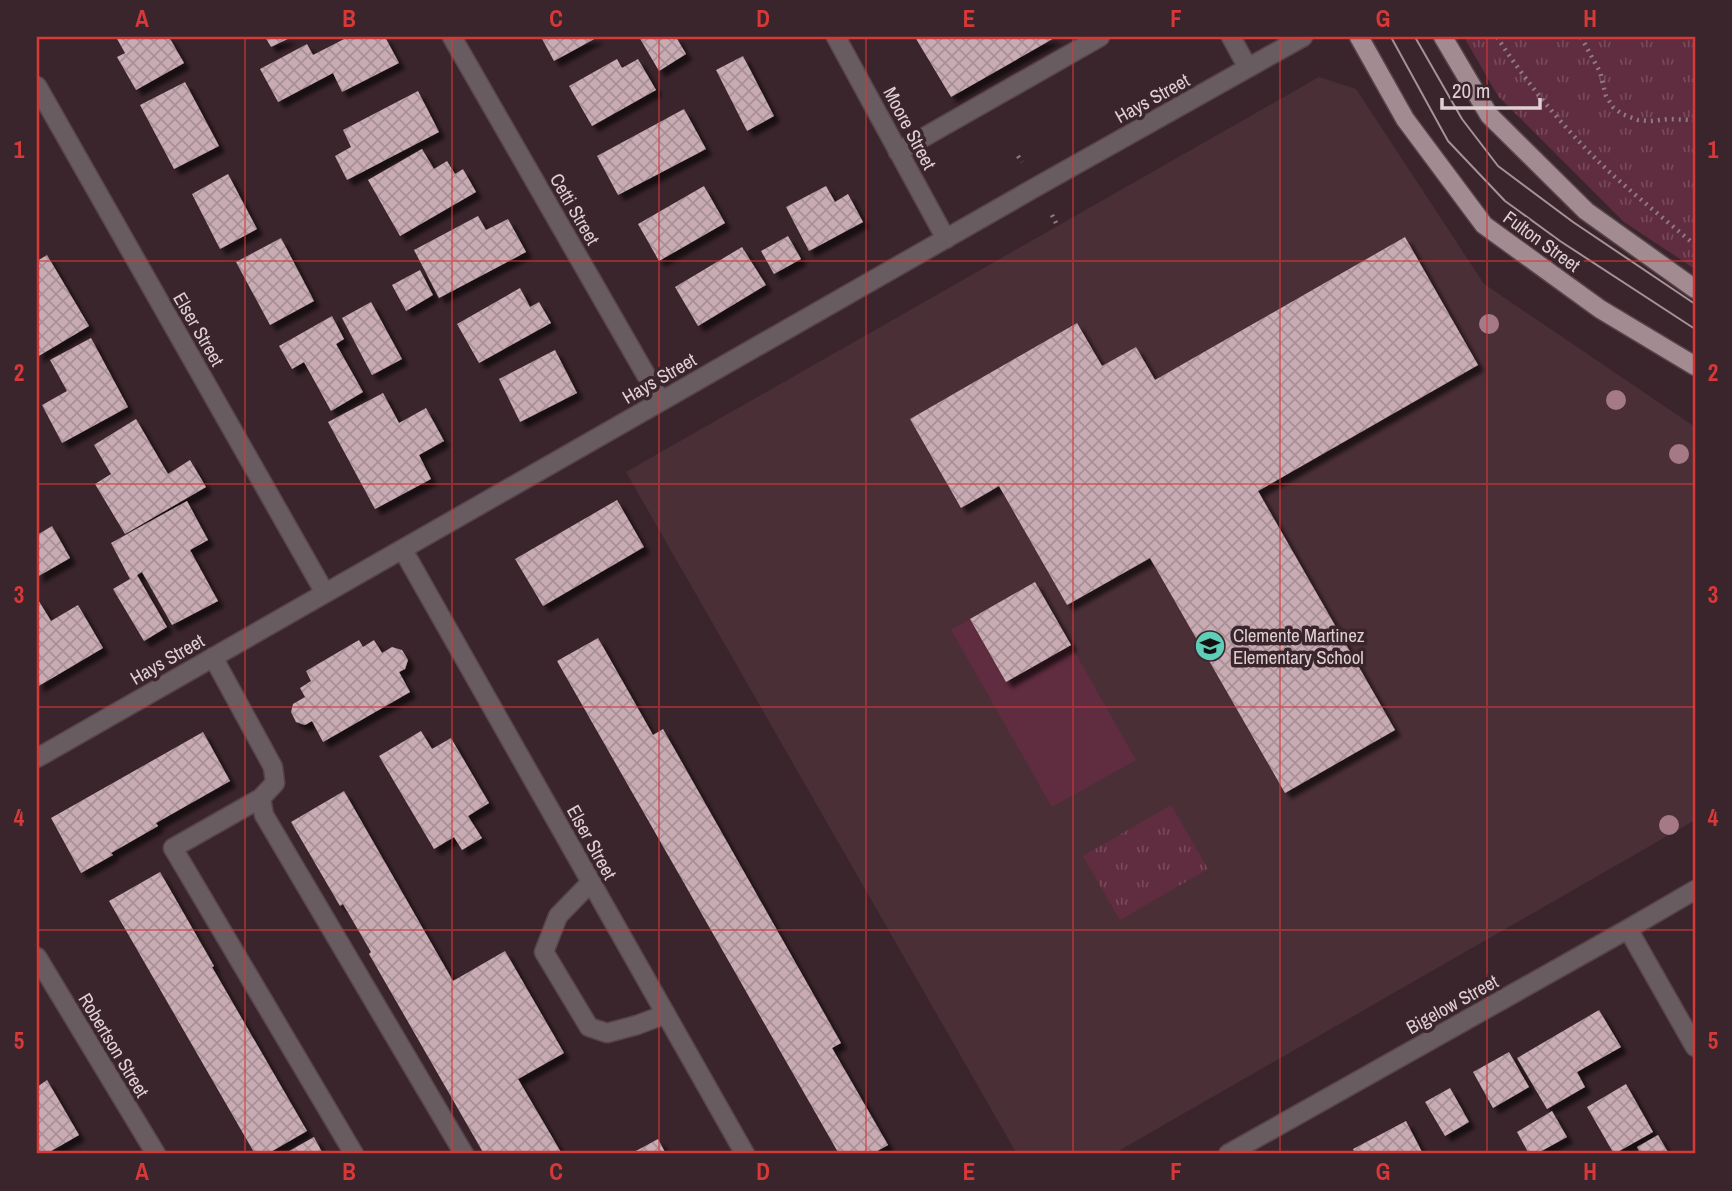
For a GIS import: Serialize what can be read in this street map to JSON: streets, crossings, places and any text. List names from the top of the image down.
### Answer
{
  "streets": {
    "main road": ["Fulton Street"],
    "street": [
      "Hays Street",
      "Moore Street",
      "Cetti Street",
      "Elser Street",
      "Bigelow Street",
      "Robertson Street"
    ]
  },
  "crossings": [
    ["Hays Street", "Moore Street"],
    ["Hays Street", "Cetti Street"],
    ["Hays Street", "Elser Street"]
  ],
  "places": {
    "school or university": ["Clemente Martinez Elementary School"]
  },
  "scale_bar": "20 m",
  "grid": {
    "columns": [
      "A",
      "B",
      "C",
      "D",
      "E",
      "F",
      "G",
      "H"
    ],
    "rows": [
      "1",
      "2",
      "3",
      "4",
      "5"
    ]
  }
}
